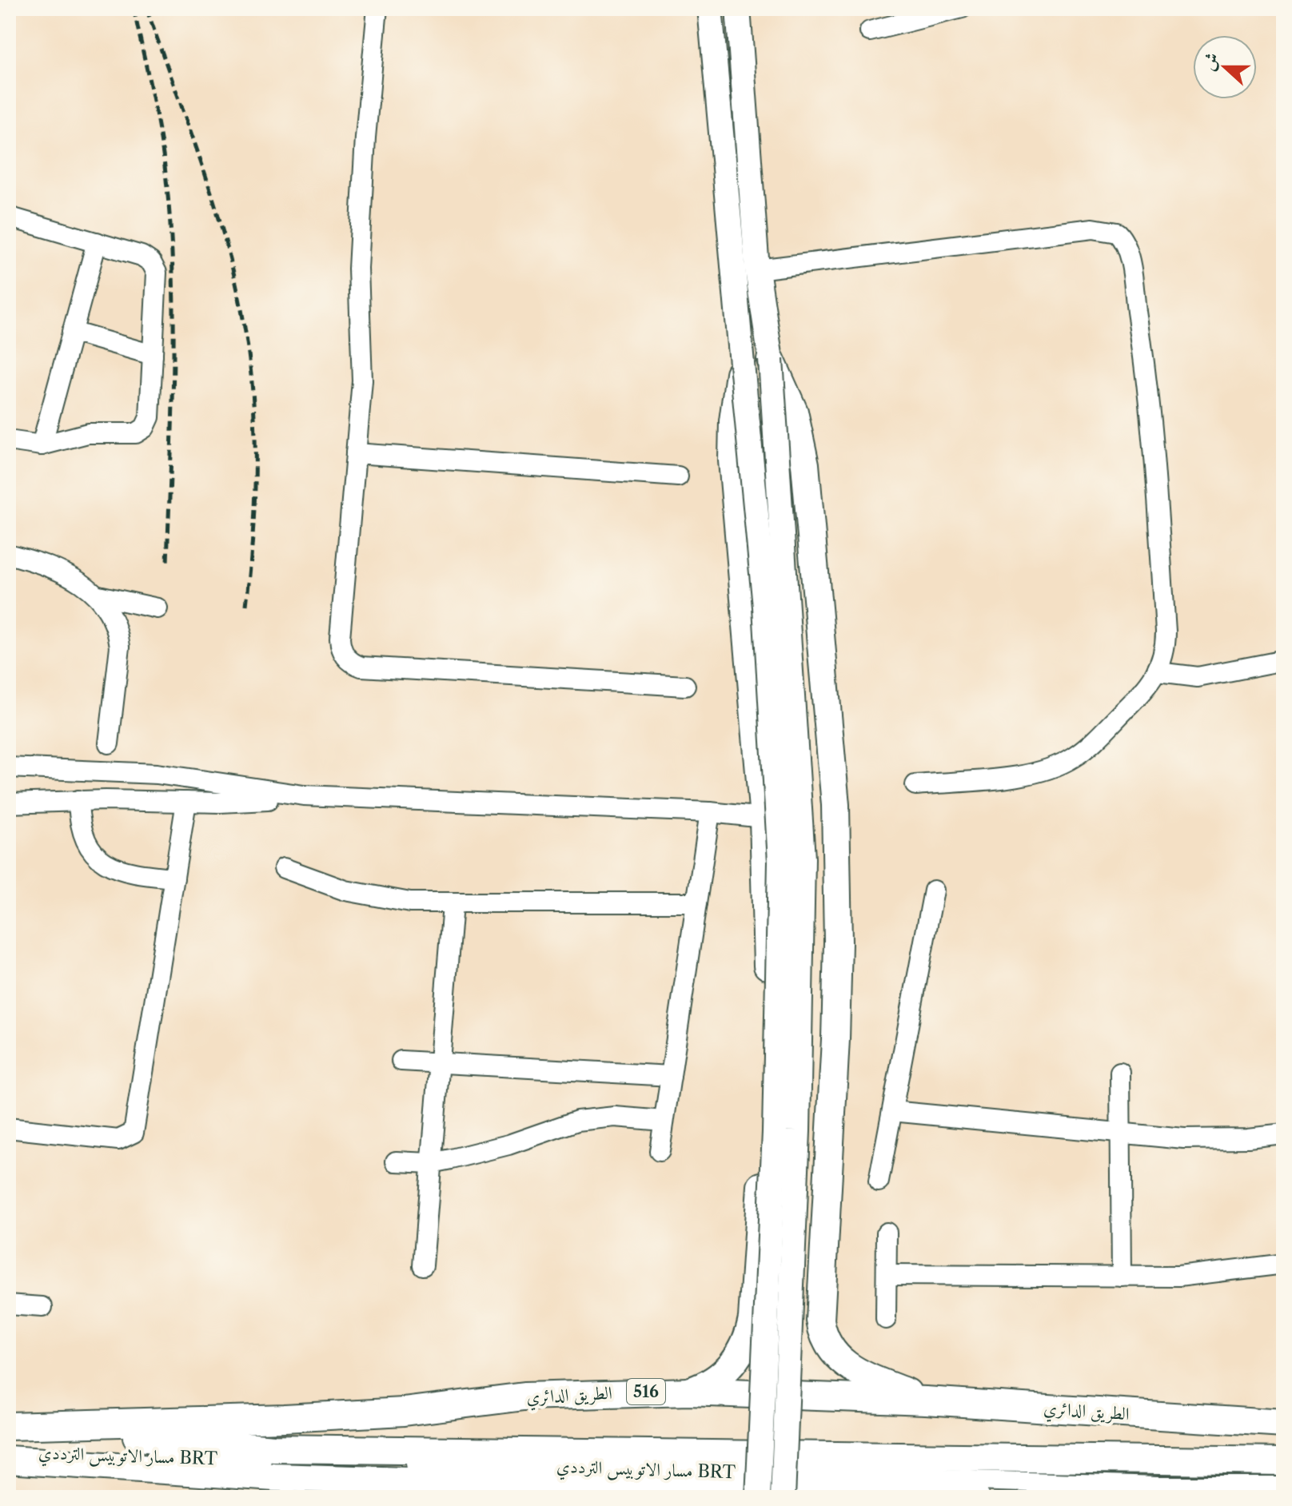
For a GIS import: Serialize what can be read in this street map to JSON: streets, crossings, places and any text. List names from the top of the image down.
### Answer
{
  "streets": {
    "highway": ["516", "الطريق الدائري"],
    "lane": ["مسار الاتوبيس الترددي BRT"]
  },
  "north": "left"
}
